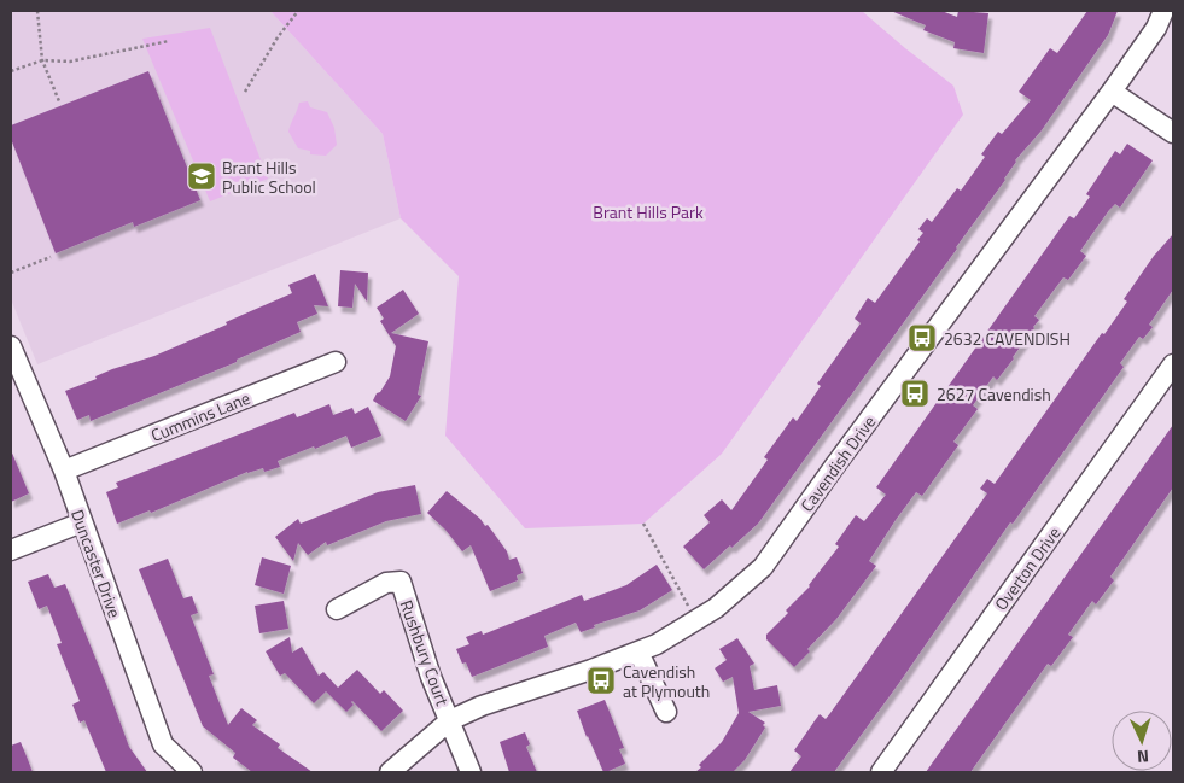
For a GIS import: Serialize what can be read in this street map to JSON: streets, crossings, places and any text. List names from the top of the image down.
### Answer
{
  "streets": {
    "street": [
      "Cummins Lane",
      "Cavendish Drive",
      "Duncaster Drive",
      "Overton Drive",
      "Rushbury Court"
    ]
  },
  "crossings": [
    ["Cummins Lane", "Duncaster Drive"],
    ["Cavendish Drive", "Rushbury Court"]
  ],
  "parks": ["Brant Hills Park"],
  "places": {
    "school or university": ["Brant Hills Public School"],
    "bus stop": ["2632 CAVENDISH", "2627 Cavendish", "Cavendish at Plymouth"]
  },
  "north": "bottom"
}
